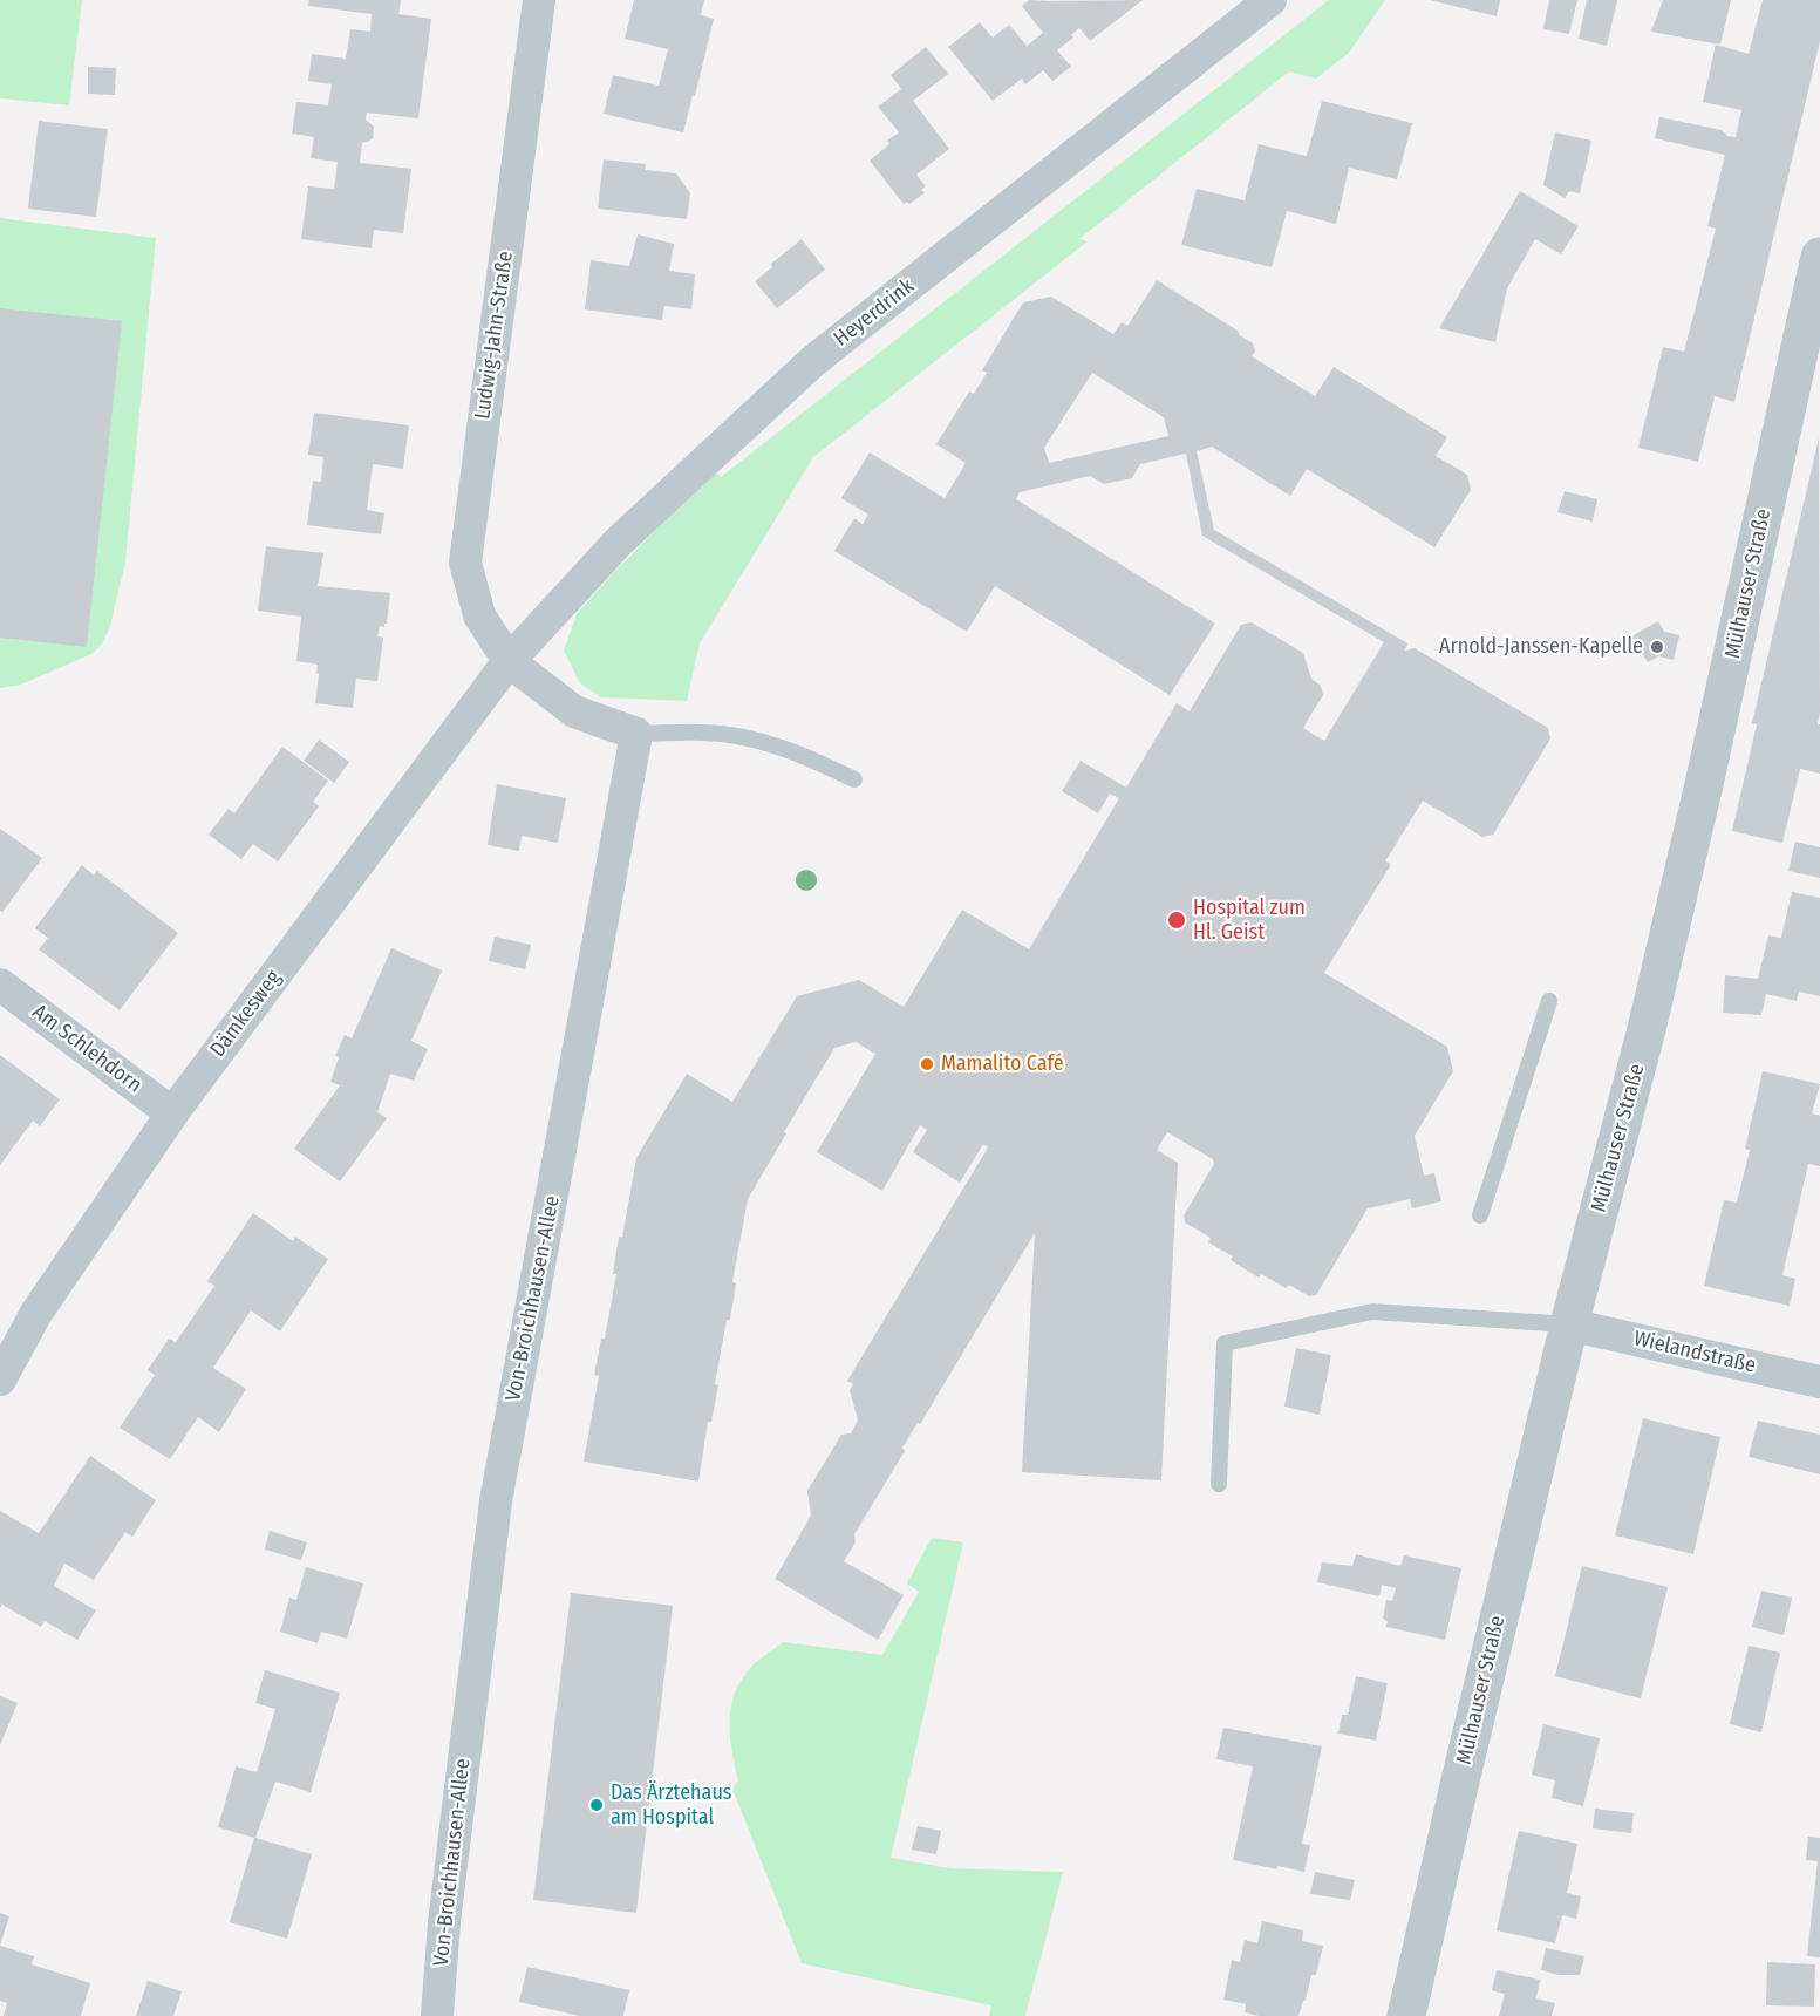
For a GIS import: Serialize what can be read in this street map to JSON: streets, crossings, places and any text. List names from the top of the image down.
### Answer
{
  "streets": {
    "street": [
      "Heyerdrink",
      "Ludwig-Jahn-Straße",
      "Mülhauser Straße",
      "Dämkesweg",
      "Am Schlehdorn",
      "Von-Broichhausen-Allee",
      "Wielandstraße"
    ]
  },
  "crossings": [
    ["Heyerdrink", "Ludwig-Jahn-Straße"],
    ["Heyerdrink", "Dämkesweg"],
    ["Ludwig-Jahn-Straße", "Dämkesweg"],
    ["Mülhauser Straße", "Wielandstraße"],
    ["Dämkesweg", "Am Schlehdorn"]
  ],
  "places": [
    "Arnold-Janssen-Kapelle",
    "Hospital zum Hl. Geist",
    "Mamalito Café",
    "Das Ärztehaus am Hospital"
  ]
}
